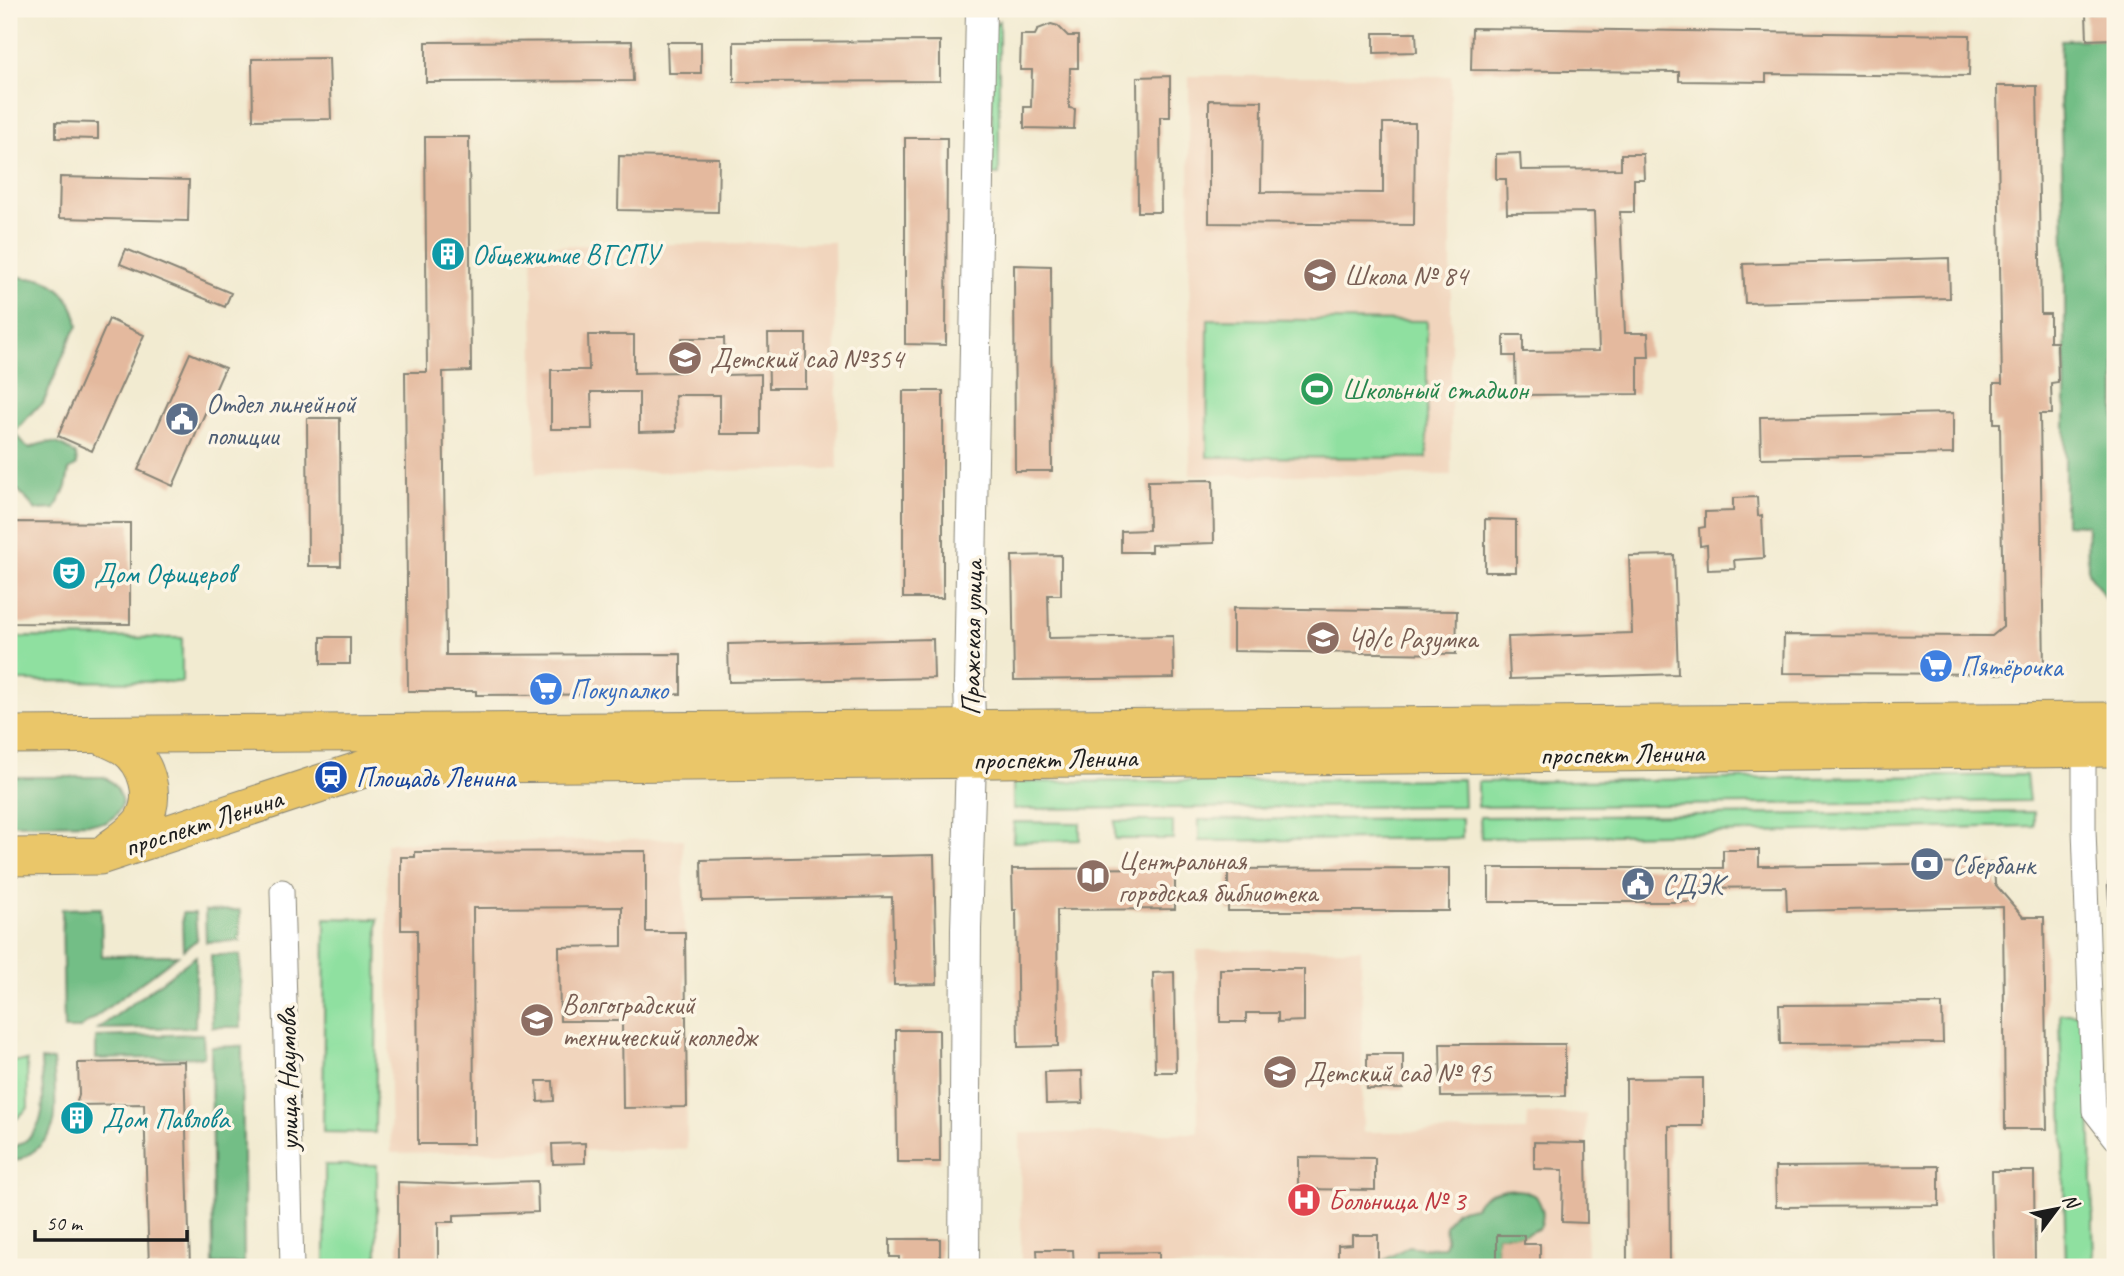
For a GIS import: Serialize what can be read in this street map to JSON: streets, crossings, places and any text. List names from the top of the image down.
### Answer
{
  "streets": {
    "main road": ["проспект Ленина"],
    "street": ["Пражская улица", "улица Наумова"]
  },
  "crossings": [
    ["Пражская улица", "проспект Ленина"]
  ],
  "places": {
    "building": ["Общежитие ВГСПУ", "Дом Павлова"],
    "school or university": [
      "Школа № 84",
      "Детский сад №354",
      "Чд/с Разумка",
      "Волгоградский технический колледж",
      "Детский сад № 95"
    ],
    "sports": ["Школьный стадион"],
    "public building": ["Отдел линейной полиции", "СДЭК"],
    "theatre": ["Дом Офицеров"],
    "supermarket": ["Пятёрочка", "Покупалко"],
    "station": ["Площадь Ленина"],
    "bank": ["Сбербанк"],
    "library": ["Центральная городская библиотека"],
    "hospital": ["Больница № 3"]
  },
  "scale_bar": "50 m",
  "north": "top right"
}
